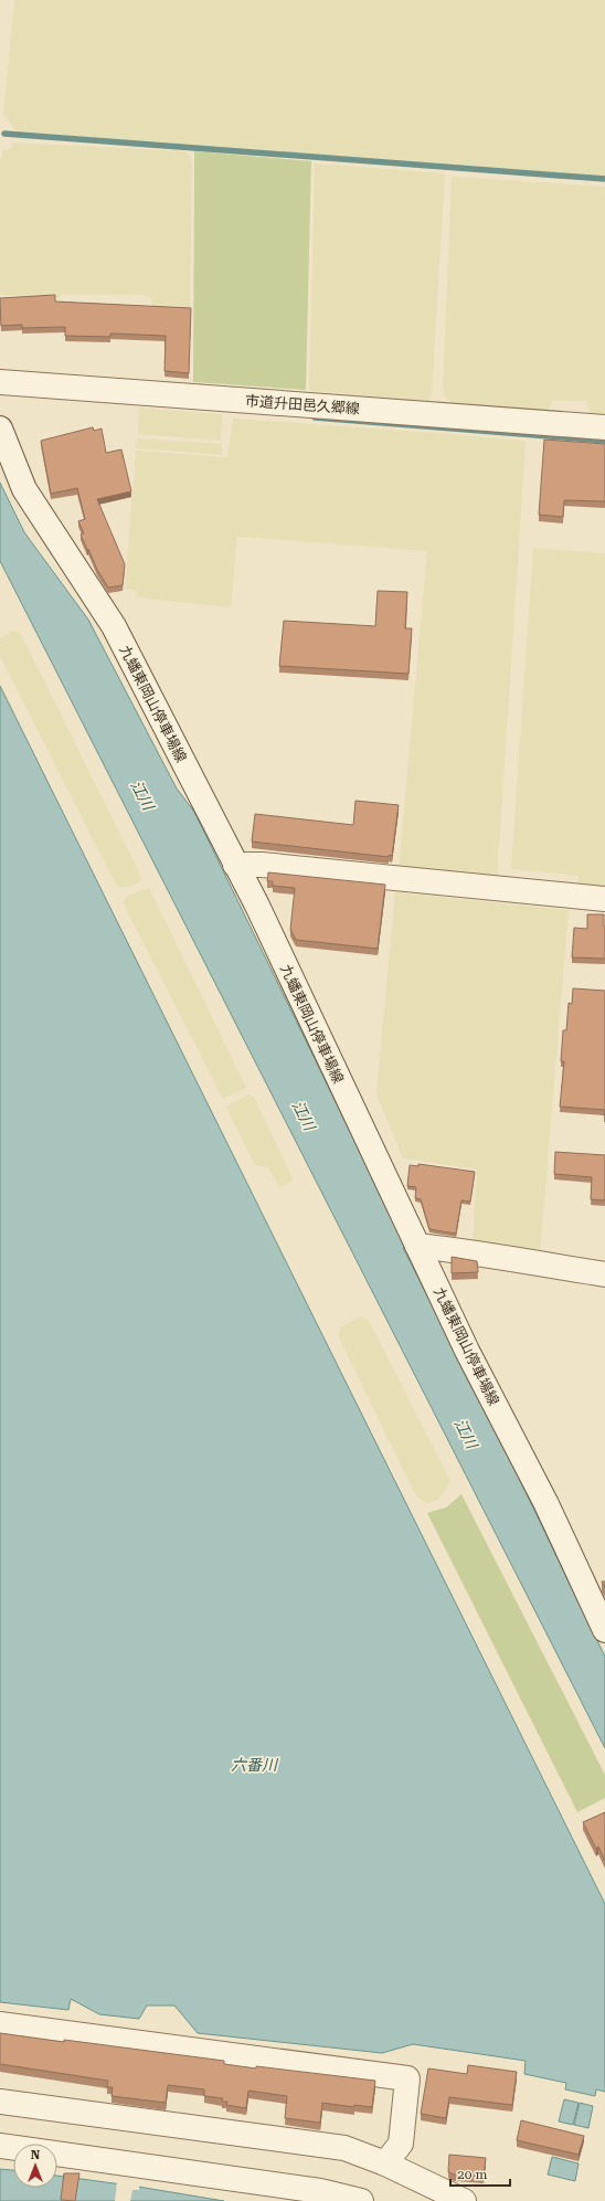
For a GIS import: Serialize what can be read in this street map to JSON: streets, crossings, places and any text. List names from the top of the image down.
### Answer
{
  "streets": {
    "street": ["市道升田邑久郷線", "九蟠東岡山停車場線"]
  },
  "water": ["江川", "六番川"],
  "scale_bar": "20 m",
  "north": "top"
}
